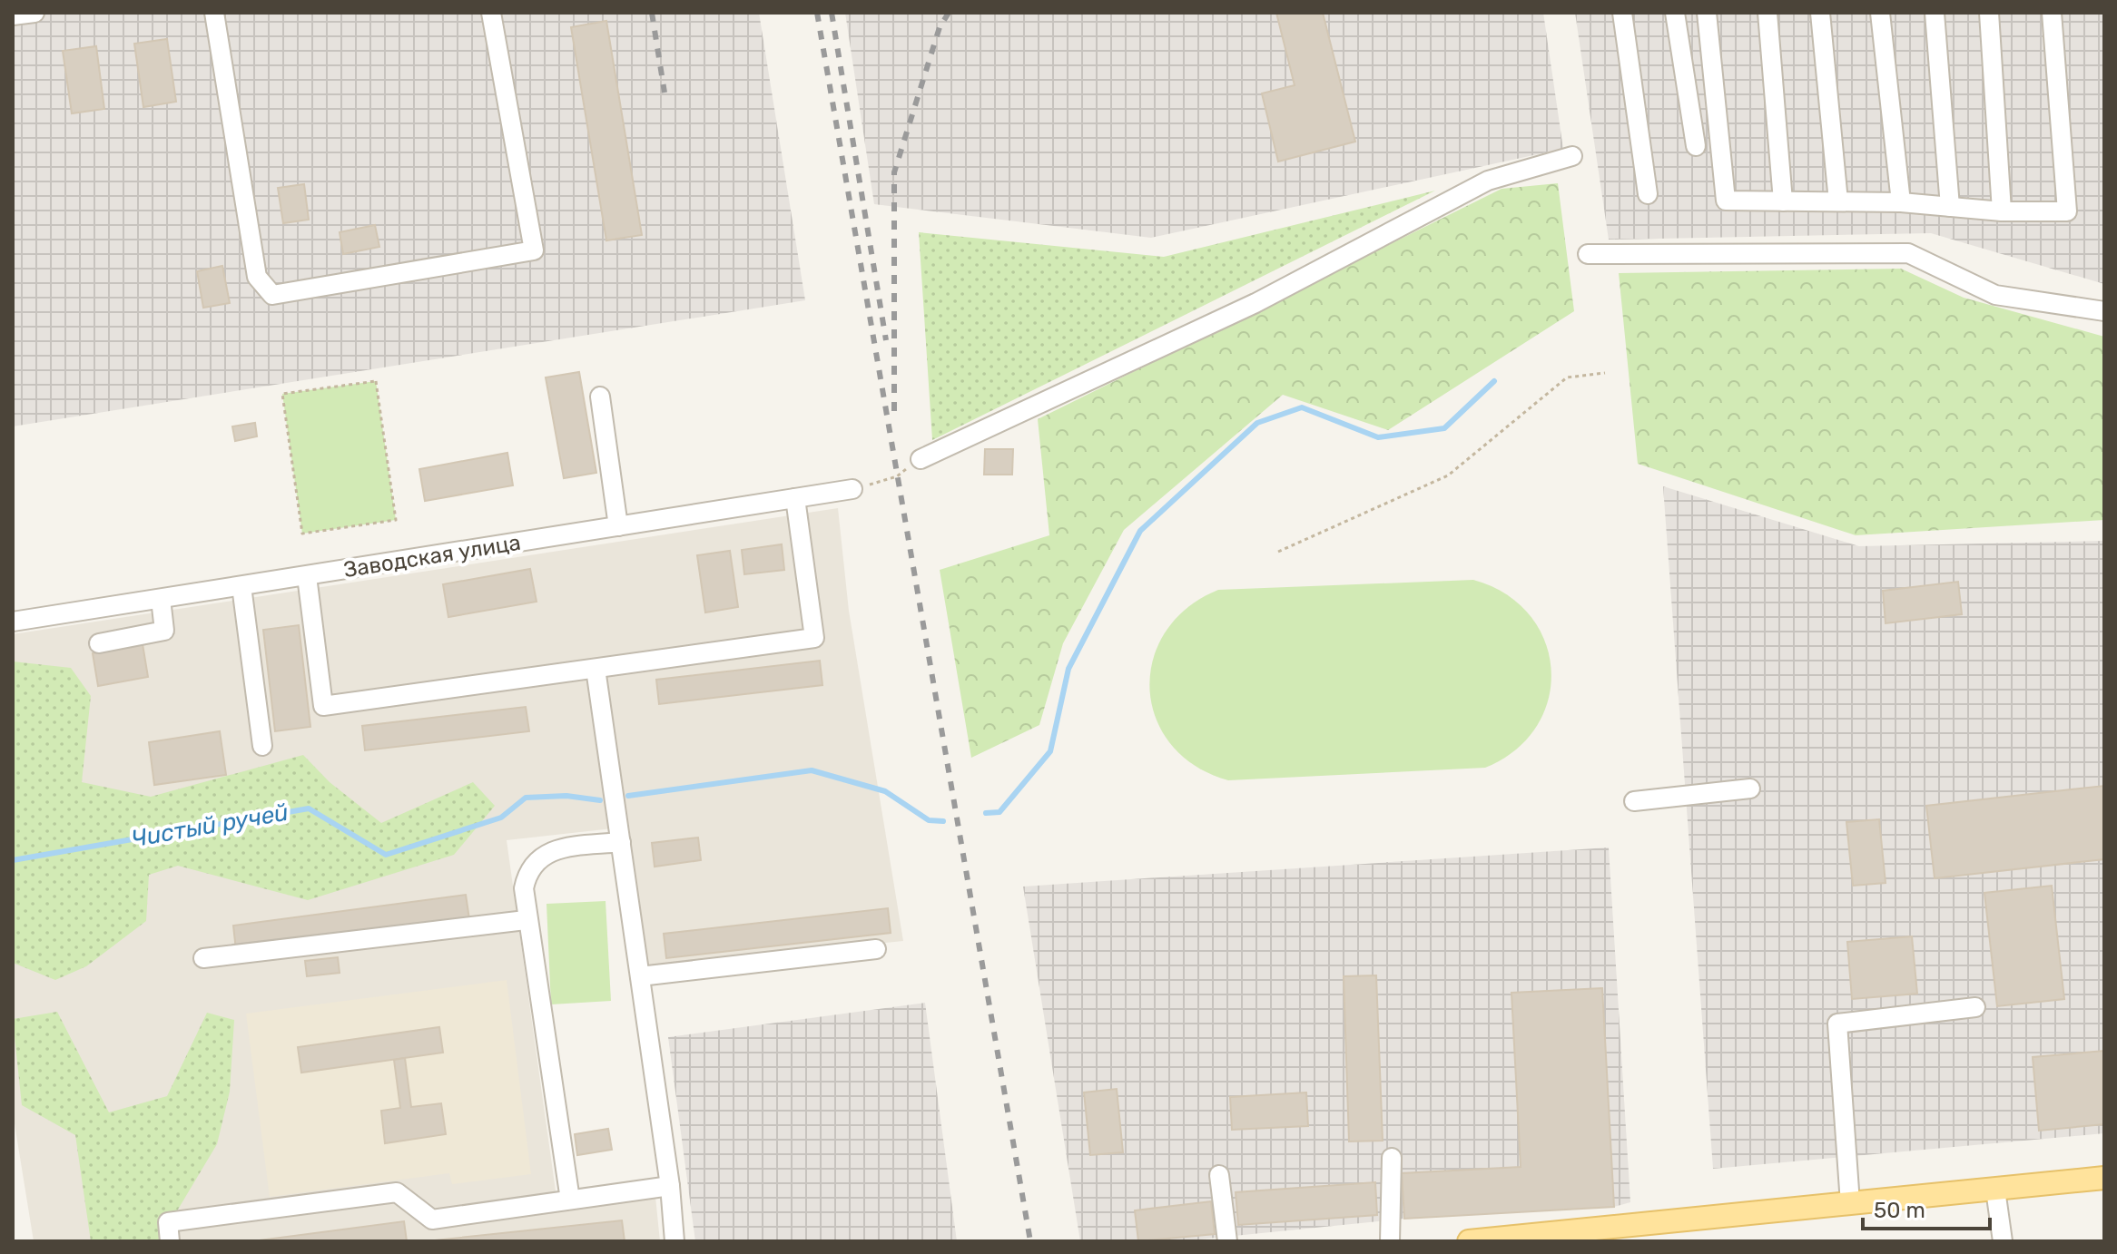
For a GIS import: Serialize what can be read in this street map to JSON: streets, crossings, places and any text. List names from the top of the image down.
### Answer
{
  "streets": {
    "street": ["Заводская улица"]
  },
  "water": ["Чистый ручей"],
  "scale_bar": "50 m"
}
